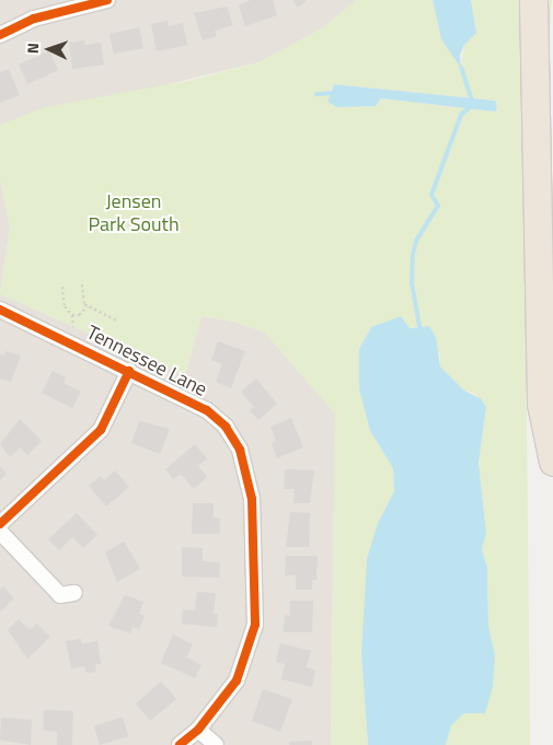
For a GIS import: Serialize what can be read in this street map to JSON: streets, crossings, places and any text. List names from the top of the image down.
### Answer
{
  "streets": {
    "street": ["Tennessee Lane"]
  },
  "parks": ["Jensen Park South"],
  "north": "left"
}
